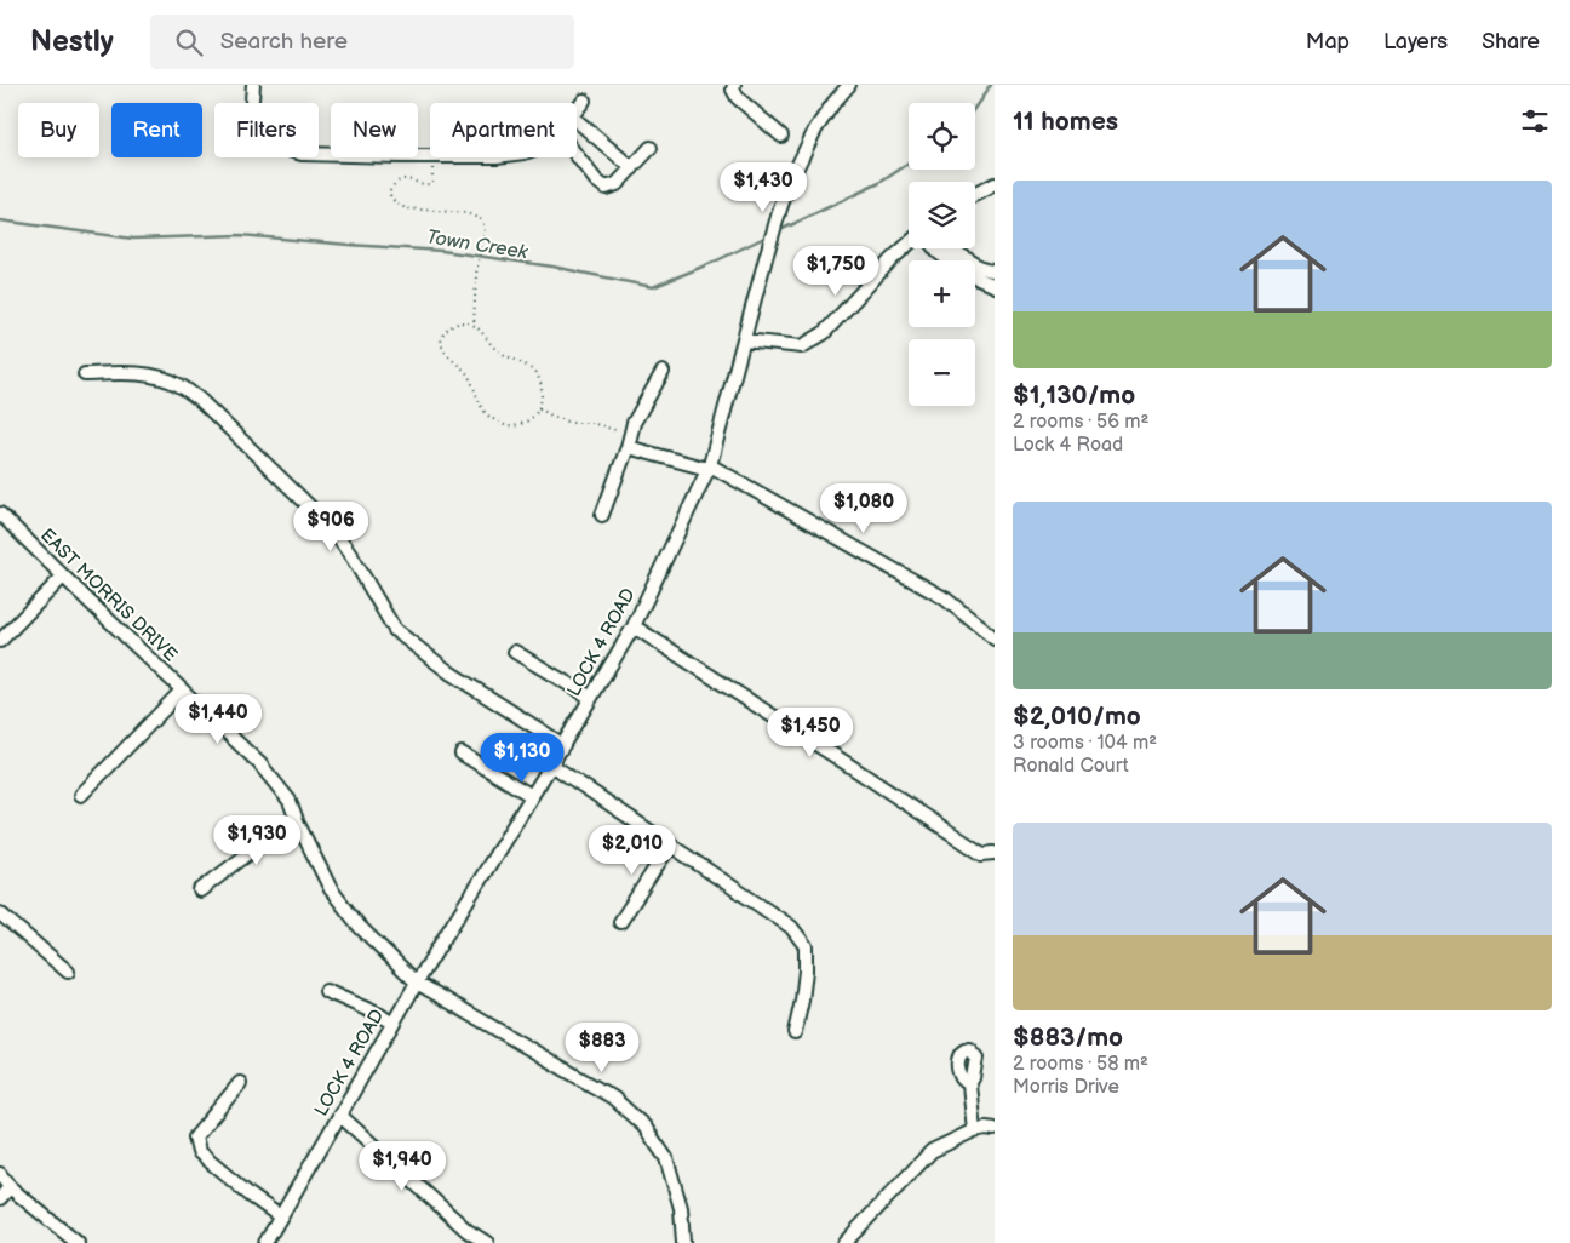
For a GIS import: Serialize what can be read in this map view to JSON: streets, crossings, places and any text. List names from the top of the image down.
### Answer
{
  "streets": {
    "street": ["EAST MORRIS DRIVE", "LOCK 4 ROAD"]
  },
  "crossings": [
    ["EAST MORRIS DRIVE", "LOCK 4 ROAD"]
  ],
  "water": ["Town Creek"],
  "page": {
    "header": "Nestly",
    "search": "Search here",
    "nav": ["Map", "Layers", "Share"],
    "heading": "11 homes",
    "map_buttons": ["+", "−"],
    "chip": [
      "Buy",
      "Rent",
      "Filters",
      "New",
      "Apartment"
    ],
    "list": [
      {
        "name": "$1,130/mo",
        "note": "2 rooms · 56 m² · Lock 4 Road"
      },
      {
        "name": "$2,010/mo",
        "note": "3 rooms · 104 m² · Ronald Court"
      },
      {
        "name": "$883/mo",
        "note": "2 rooms · 58 m² · Morris Drive"
      }
    ],
    "price": [
      "$1,430",
      "$1,750",
      "$1,080",
      "$906",
      "$1,440",
      "$1,450",
      "$1,130",
      "$1,930",
      "$2,010",
      "$883",
      "$1,940"
    ]
  }
}
